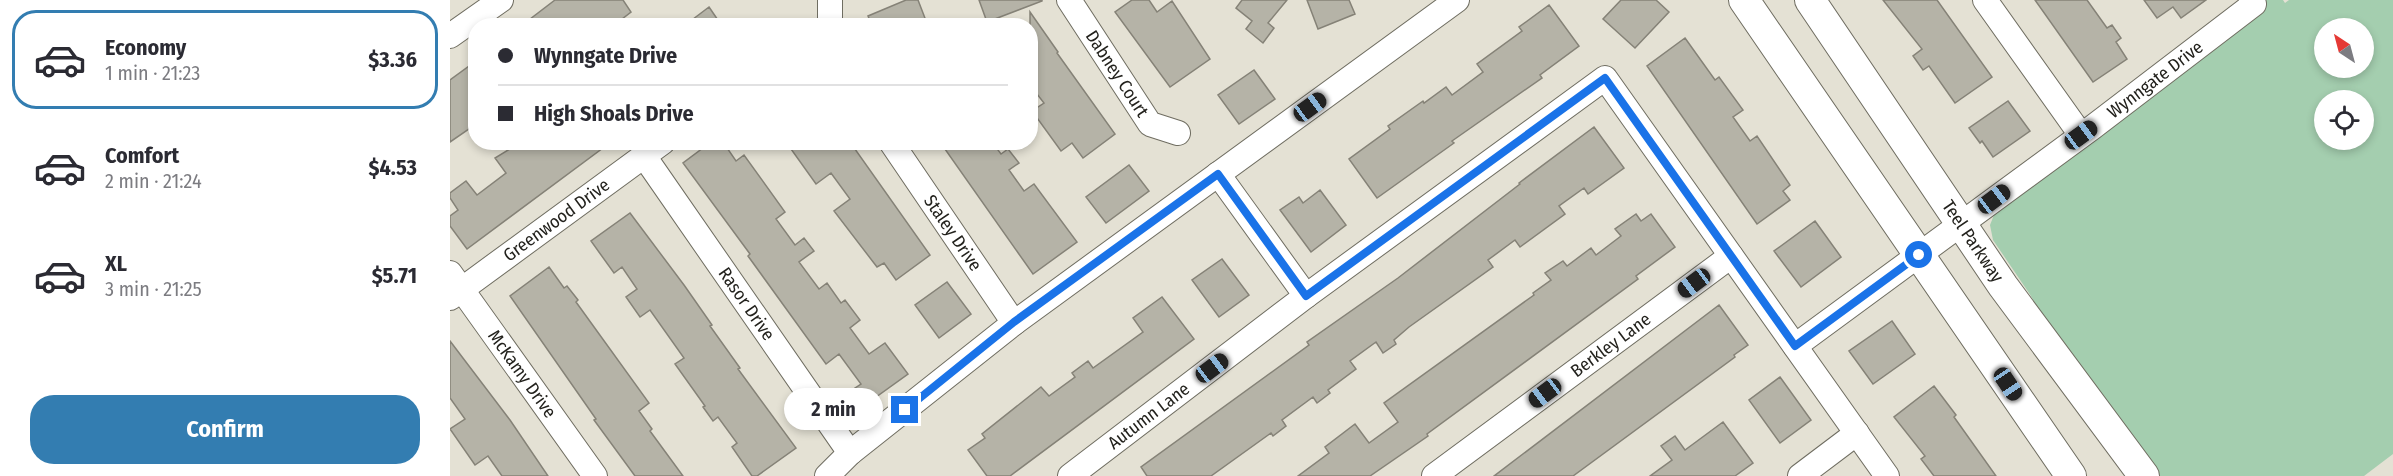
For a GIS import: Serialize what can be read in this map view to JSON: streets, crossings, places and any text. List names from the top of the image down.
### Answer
{
  "streets": {
    "main road": ["Teel Parkway"],
    "street": [
      "Dabney Court",
      "Wynngate Drive",
      "Greenwood Drive",
      "Staley Drive",
      "Rasor Drive",
      "Berkley Lane",
      "McKamy Drive",
      "Autumn Lane"
    ]
  },
  "crossings": [
    ["Wynngate Drive", "Teel Parkway"],
    ["Greenwood Drive", "McKamy Drive"],
    ["Berkley Lane", "Autumn Lane"]
  ],
  "north": "top left",
  "page": {
    "list": [
      {
        "name": "Economy",
        "note": "1 min · 21:23",
        "value": "$3.36"
      },
      {
        "name": "Comfort",
        "note": "2 min · 21:24",
        "value": "$4.53"
      },
      {
        "name": "XL",
        "note": "3 min · 21:25",
        "value": "$5.71"
      }
    ],
    "banner": ["Wynngate Drive", "High Shoals Drive"],
    "buttons": "Confirm",
    "bubble": "2 min"
  }
}
